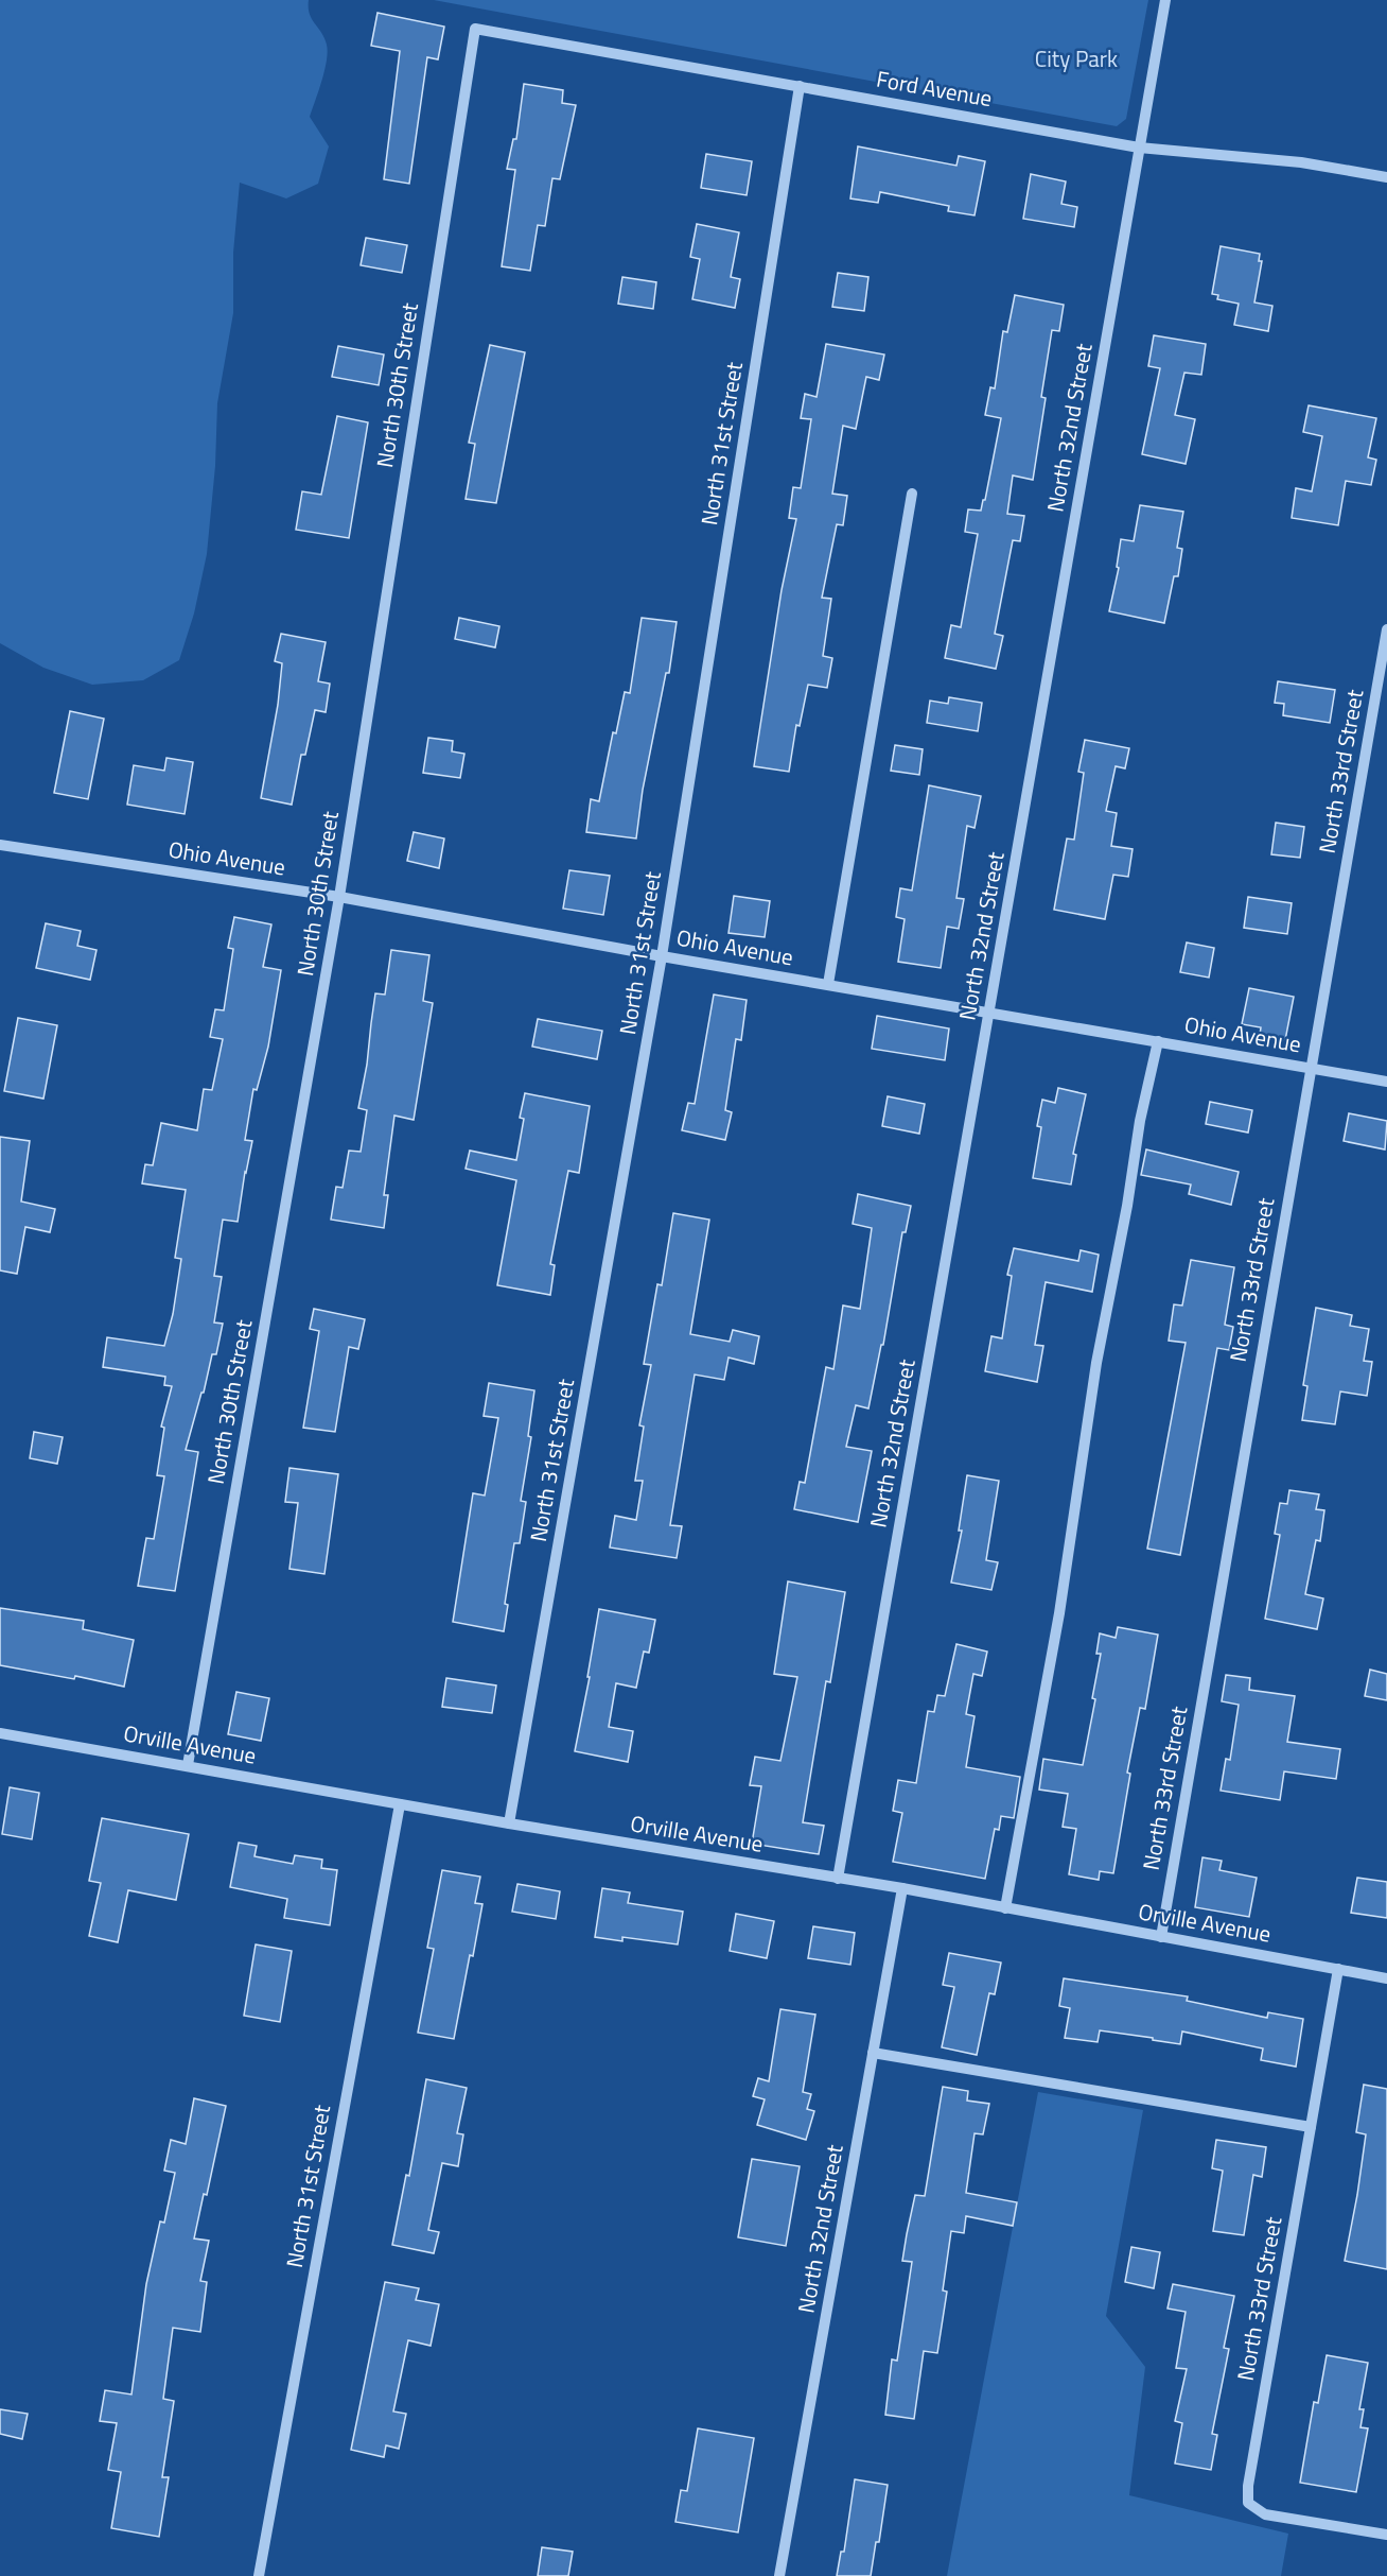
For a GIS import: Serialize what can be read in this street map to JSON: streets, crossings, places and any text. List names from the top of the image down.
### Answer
{
  "streets": {
    "street": [
      "Ford Avenue",
      "North 30th Street",
      "North 32nd Street",
      "North 31st Street",
      "North 33rd Street",
      "Ohio Avenue",
      "Orville Avenue"
    ]
  },
  "crossings": [
    ["Ford Avenue", "North 30th Street"],
    ["Ford Avenue", "North 32nd Street"],
    ["Ford Avenue", "North 31st Street"],
    ["North 30th Street", "Ohio Avenue"],
    ["North 30th Street", "Orville Avenue"],
    ["North 32nd Street", "Ohio Avenue"],
    ["North 32nd Street", "Orville Avenue"],
    ["North 31st Street", "Ohio Avenue"],
    ["North 31st Street", "Orville Avenue"],
    ["North 33rd Street", "Ohio Avenue"],
    ["North 33rd Street", "Orville Avenue"]
  ],
  "parks": ["City Park"]
}
